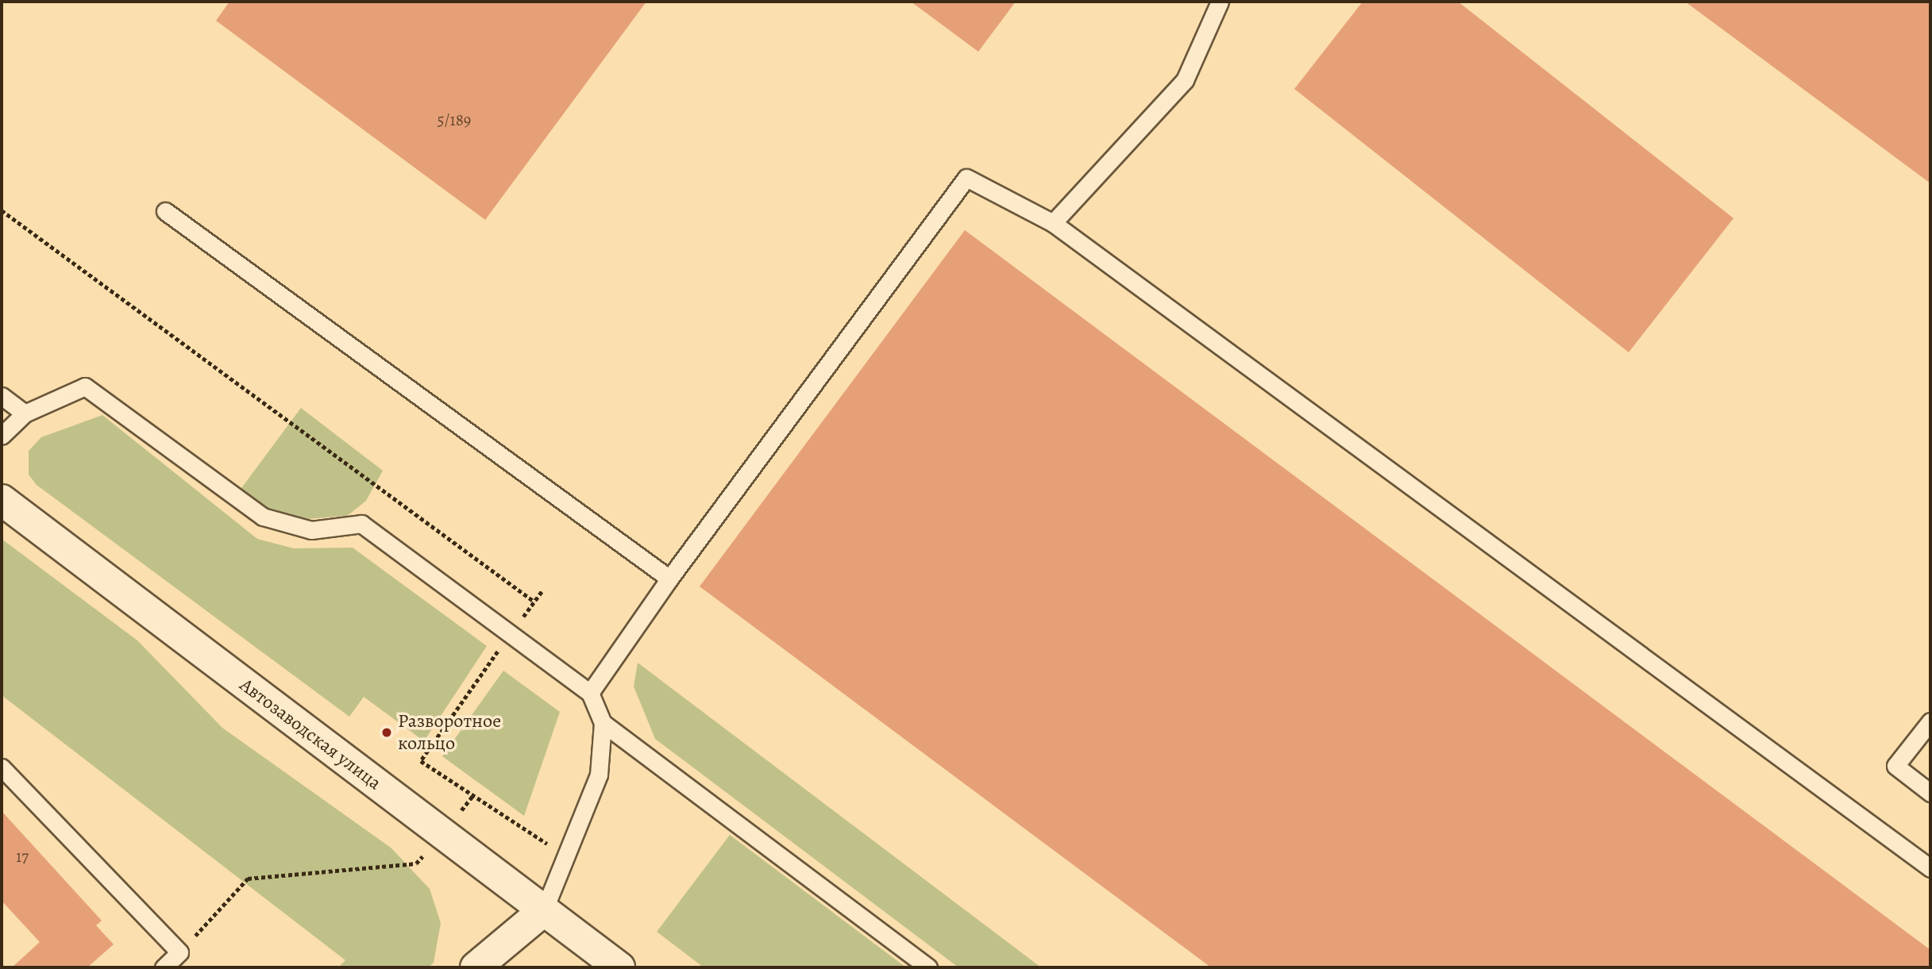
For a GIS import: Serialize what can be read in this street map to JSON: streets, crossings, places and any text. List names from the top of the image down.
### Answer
{
  "streets": {
    "main road": ["Автозаводская улица"]
  },
  "places": ["Разворотное кольцо"],
  "house_numbers": ["5/189", "17"]
}
